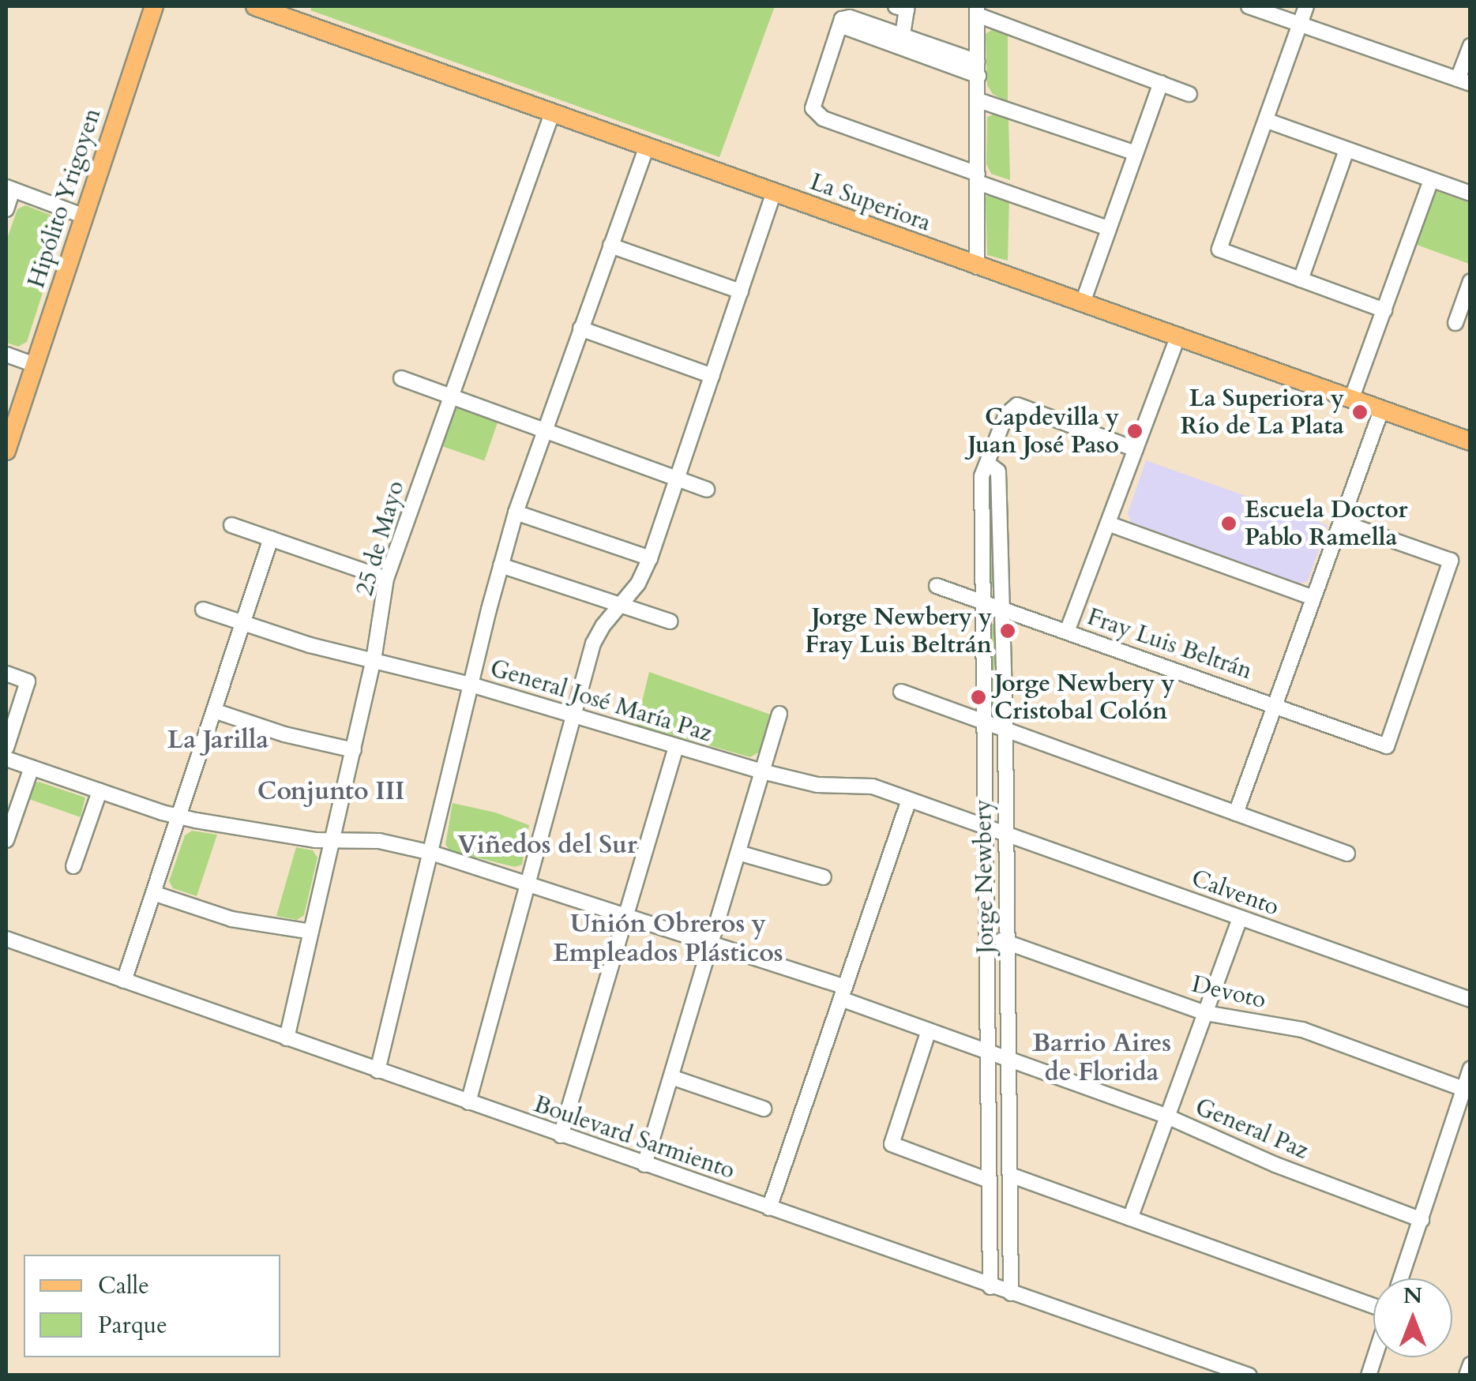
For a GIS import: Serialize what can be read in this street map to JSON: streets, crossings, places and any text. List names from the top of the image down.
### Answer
{
  "streets": {
    "main road": ["Hipólito Yrigoyen", "La Superiora"],
    "street": [
      "25 de Mayo",
      "Fray Luis Beltrán",
      "General José María Paz",
      "Jorge Newbery",
      "Calvento",
      "Devoto",
      "General Paz",
      "Boulevard Sarmiento"
    ]
  },
  "crossings": [
    ["La Superiora", "25 de Mayo"],
    ["25 de Mayo", "General José María Paz"],
    ["25 de Mayo", "General Paz"],
    ["25 de Mayo", "Boulevard Sarmiento"],
    ["Fray Luis Beltrán", "Jorge Newbery"],
    ["General José María Paz", "Jorge Newbery"],
    ["General José María Paz", "Calvento"],
    ["Jorge Newbery", "Calvento"],
    ["Jorge Newbery", "Devoto"],
    ["Jorge Newbery", "General Paz"],
    ["Jorge Newbery", "Boulevard Sarmiento"]
  ],
  "districts": [
    "La Jarilla",
    "Conjunto III",
    "Viñedos del Sur",
    "Unión Obreros y Empleados Plásticos",
    "Barrio Aires de Florida"
  ],
  "places": [
    "La Superiora y Río de La Plata",
    "Capdevilla y Juan José Paso",
    "Escuela Doctor Pablo Ramella",
    "Jorge Newbery y Fray Luis Beltrán",
    "Jorge Newbery y Cristobal Colón"
  ],
  "legend": ["Calle", "Parque"],
  "north": "top"
}
